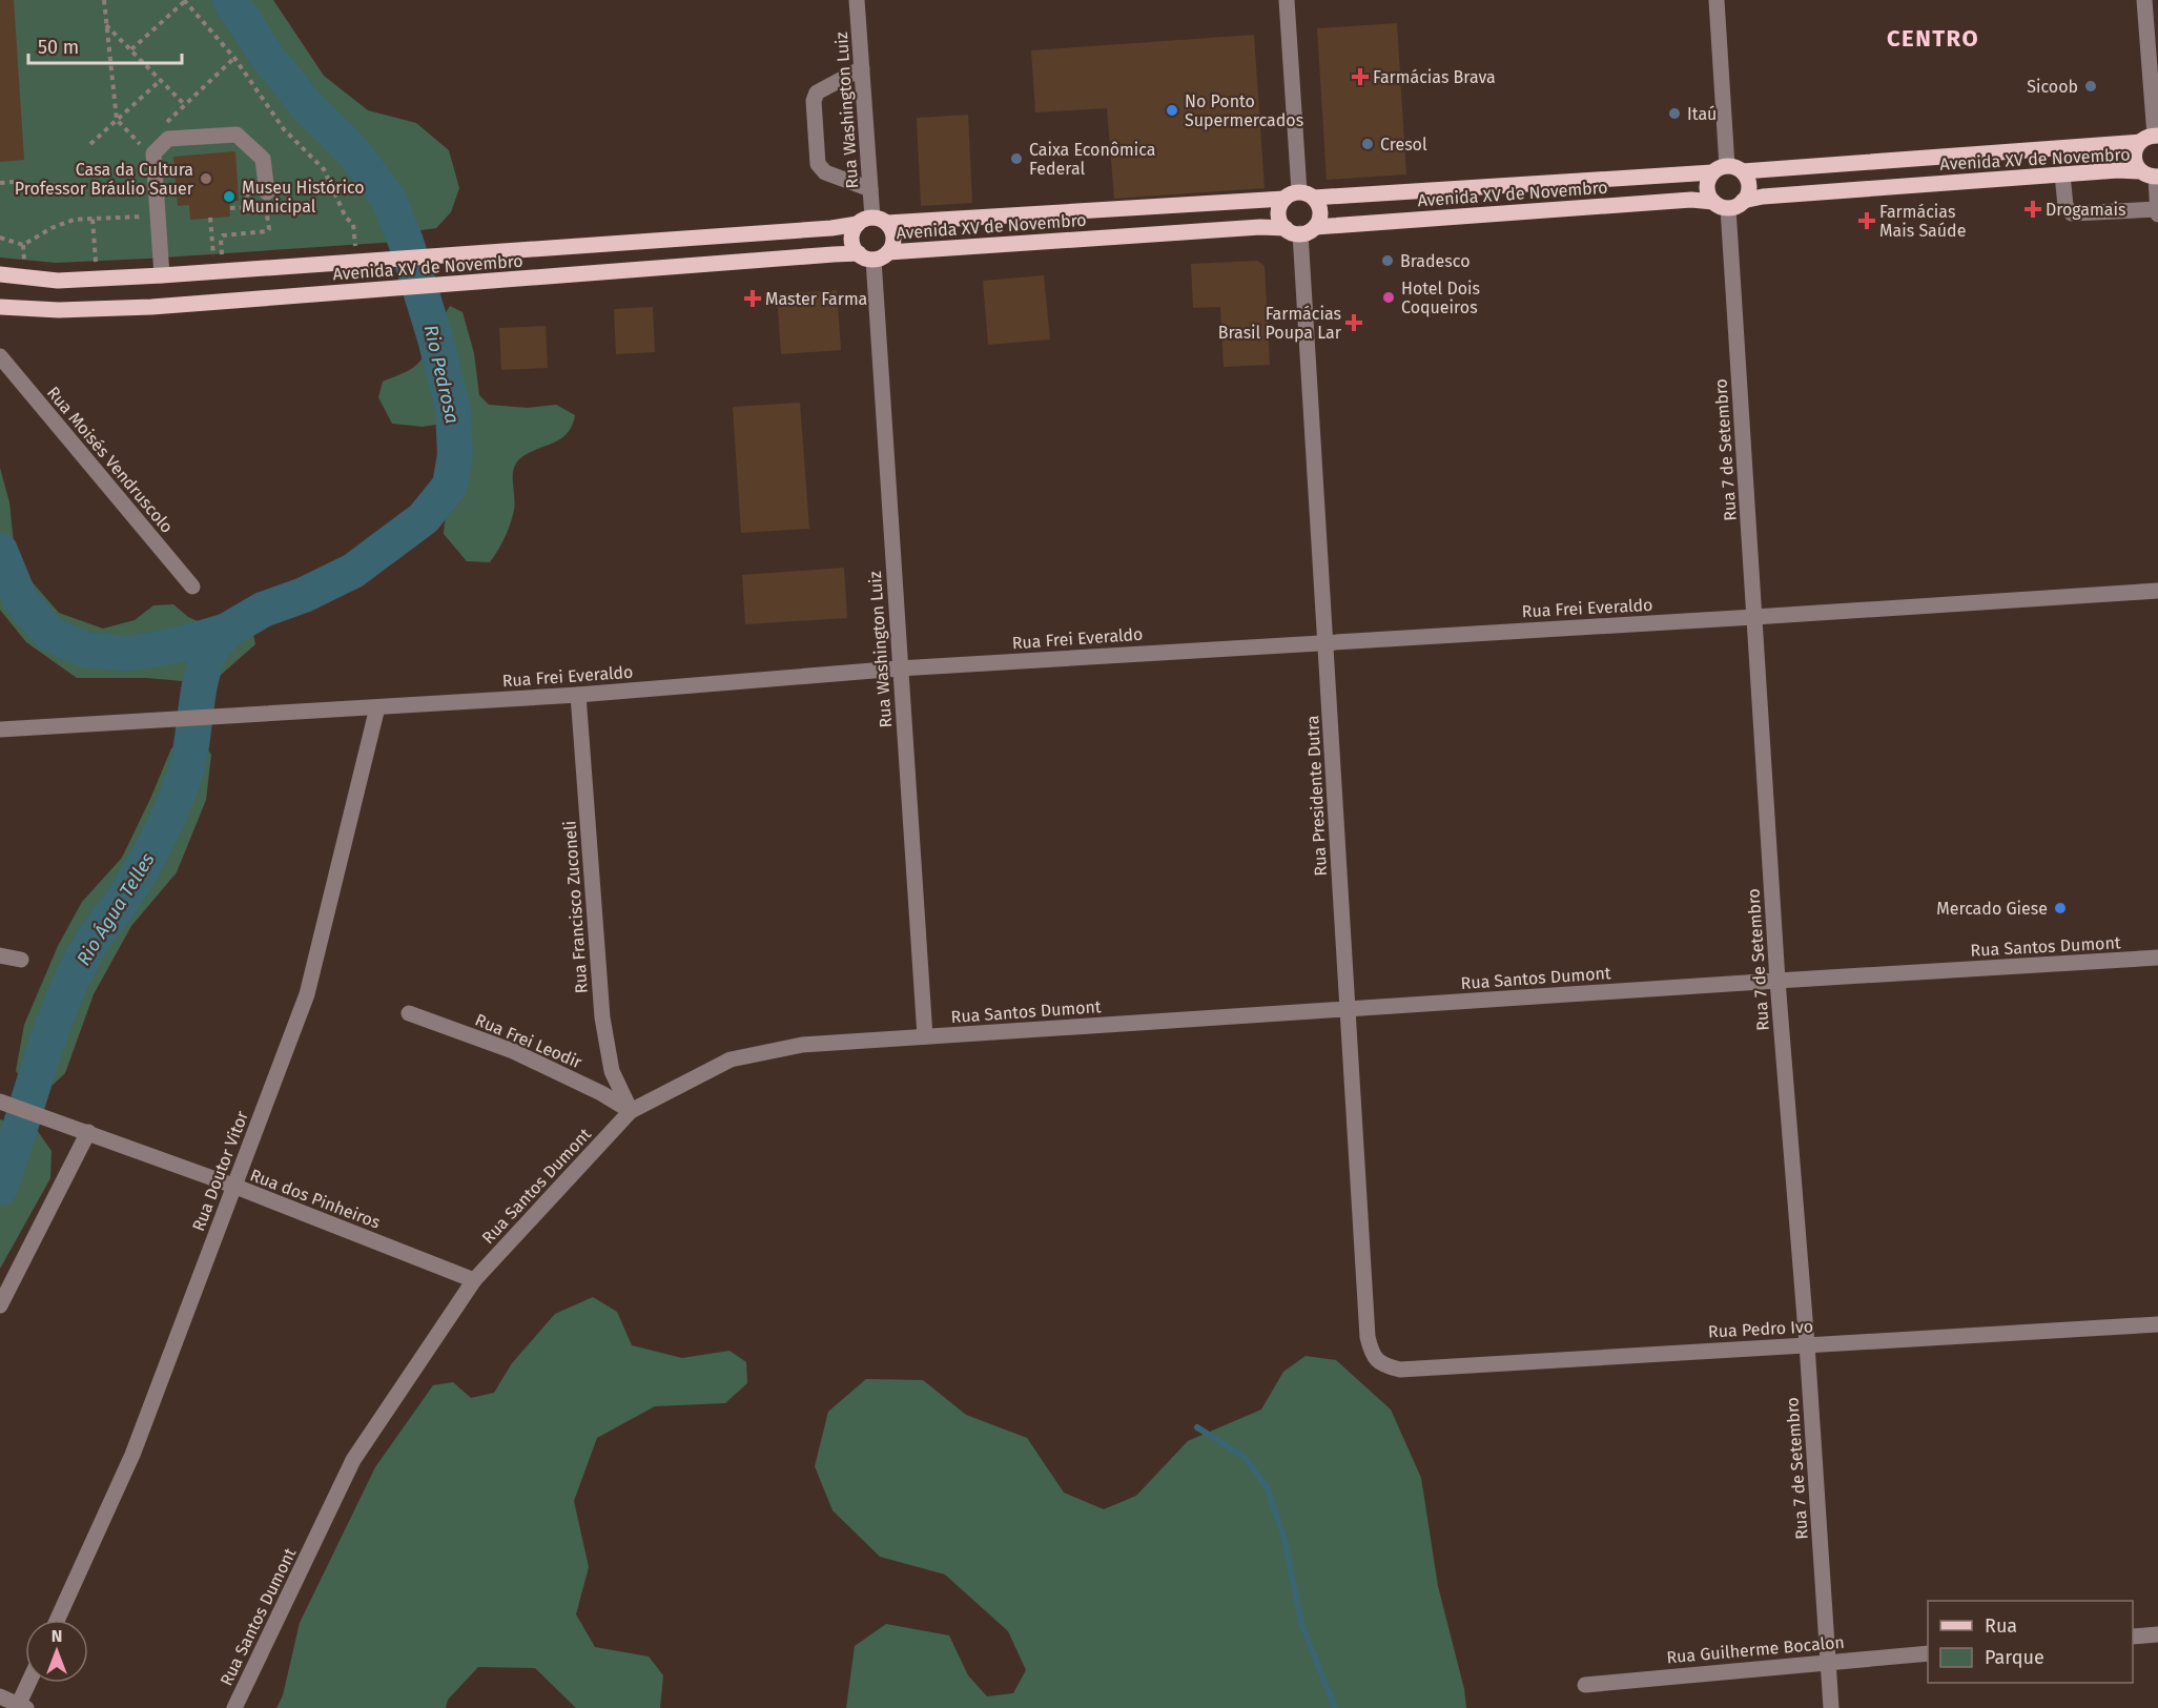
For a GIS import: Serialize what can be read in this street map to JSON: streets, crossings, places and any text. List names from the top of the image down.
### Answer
{
  "streets": {
    "main road": ["Avenida XV de Novembro"],
    "street": [
      "Rua Washington Luiz",
      "Rua 7 de Setembro",
      "Rua Moisés Vendruscolo",
      "Rua Frei Everaldo",
      "Rua Presidente Dutra",
      "Rua Francisco Zuconeli",
      "Rua Santos Dumont",
      "Rua Frei Leodir",
      "Rua Doutor Vitor",
      "Rua dos Pinheiros",
      "Rua Pedro Ivo",
      "Rua Guilherme Bocalon"
    ]
  },
  "crossings": [
    ["Rua Washington Luiz", "Avenida XV de Novembro"],
    ["Rua Washington Luiz", "Rua Frei Everaldo"],
    ["Rua Washington Luiz", "Rua Santos Dumont"],
    ["Avenida XV de Novembro", "Rua 7 de Setembro"],
    ["Avenida XV de Novembro", "Rua Presidente Dutra"],
    ["Rua 7 de Setembro", "Rua Frei Everaldo"],
    ["Rua 7 de Setembro", "Rua Santos Dumont"],
    ["Rua 7 de Setembro", "Rua Pedro Ivo"],
    ["Rua 7 de Setembro", "Rua Guilherme Bocalon"],
    ["Rua Frei Everaldo", "Rua Presidente Dutra"],
    ["Rua Frei Everaldo", "Rua Francisco Zuconeli"],
    ["Rua Frei Everaldo", "Rua Doutor Vitor"],
    ["Rua Presidente Dutra", "Rua Santos Dumont"],
    ["Rua Presidente Dutra", "Rua Pedro Ivo"],
    ["Rua Francisco Zuconeli", "Rua Santos Dumont"],
    ["Rua Francisco Zuconeli", "Rua Frei Leodir"],
    ["Rua Santos Dumont", "Rua Frei Leodir"],
    ["Rua Santos Dumont", "Rua dos Pinheiros"],
    ["Rua Doutor Vitor", "Rua dos Pinheiros"]
  ],
  "districts": ["CENTRO"],
  "water": ["Rio Pedrosa", "Rio Água Telles"],
  "places": {
    "health": [
      "Farmácias Brava",
      "Drogamais",
      "Farmácias Mais Saúde",
      "Master Farma",
      "Farmácias Brasil Poupa Lar"
    ],
    "other": [
      "Sicoob",
      "No Ponto Supermercados",
      "Itaú",
      "Cresol",
      "Caixa Econômica Federal",
      "Casa da Cultura Professor Bráulio Sauer",
      "Museu Histórico Municipal",
      "Bradesco",
      "Hotel Dois Coqueiros",
      "Mercado Giese"
    ]
  },
  "legend": ["Rua", "Parque"],
  "scale_bar": "50 m",
  "north": "top"
}
